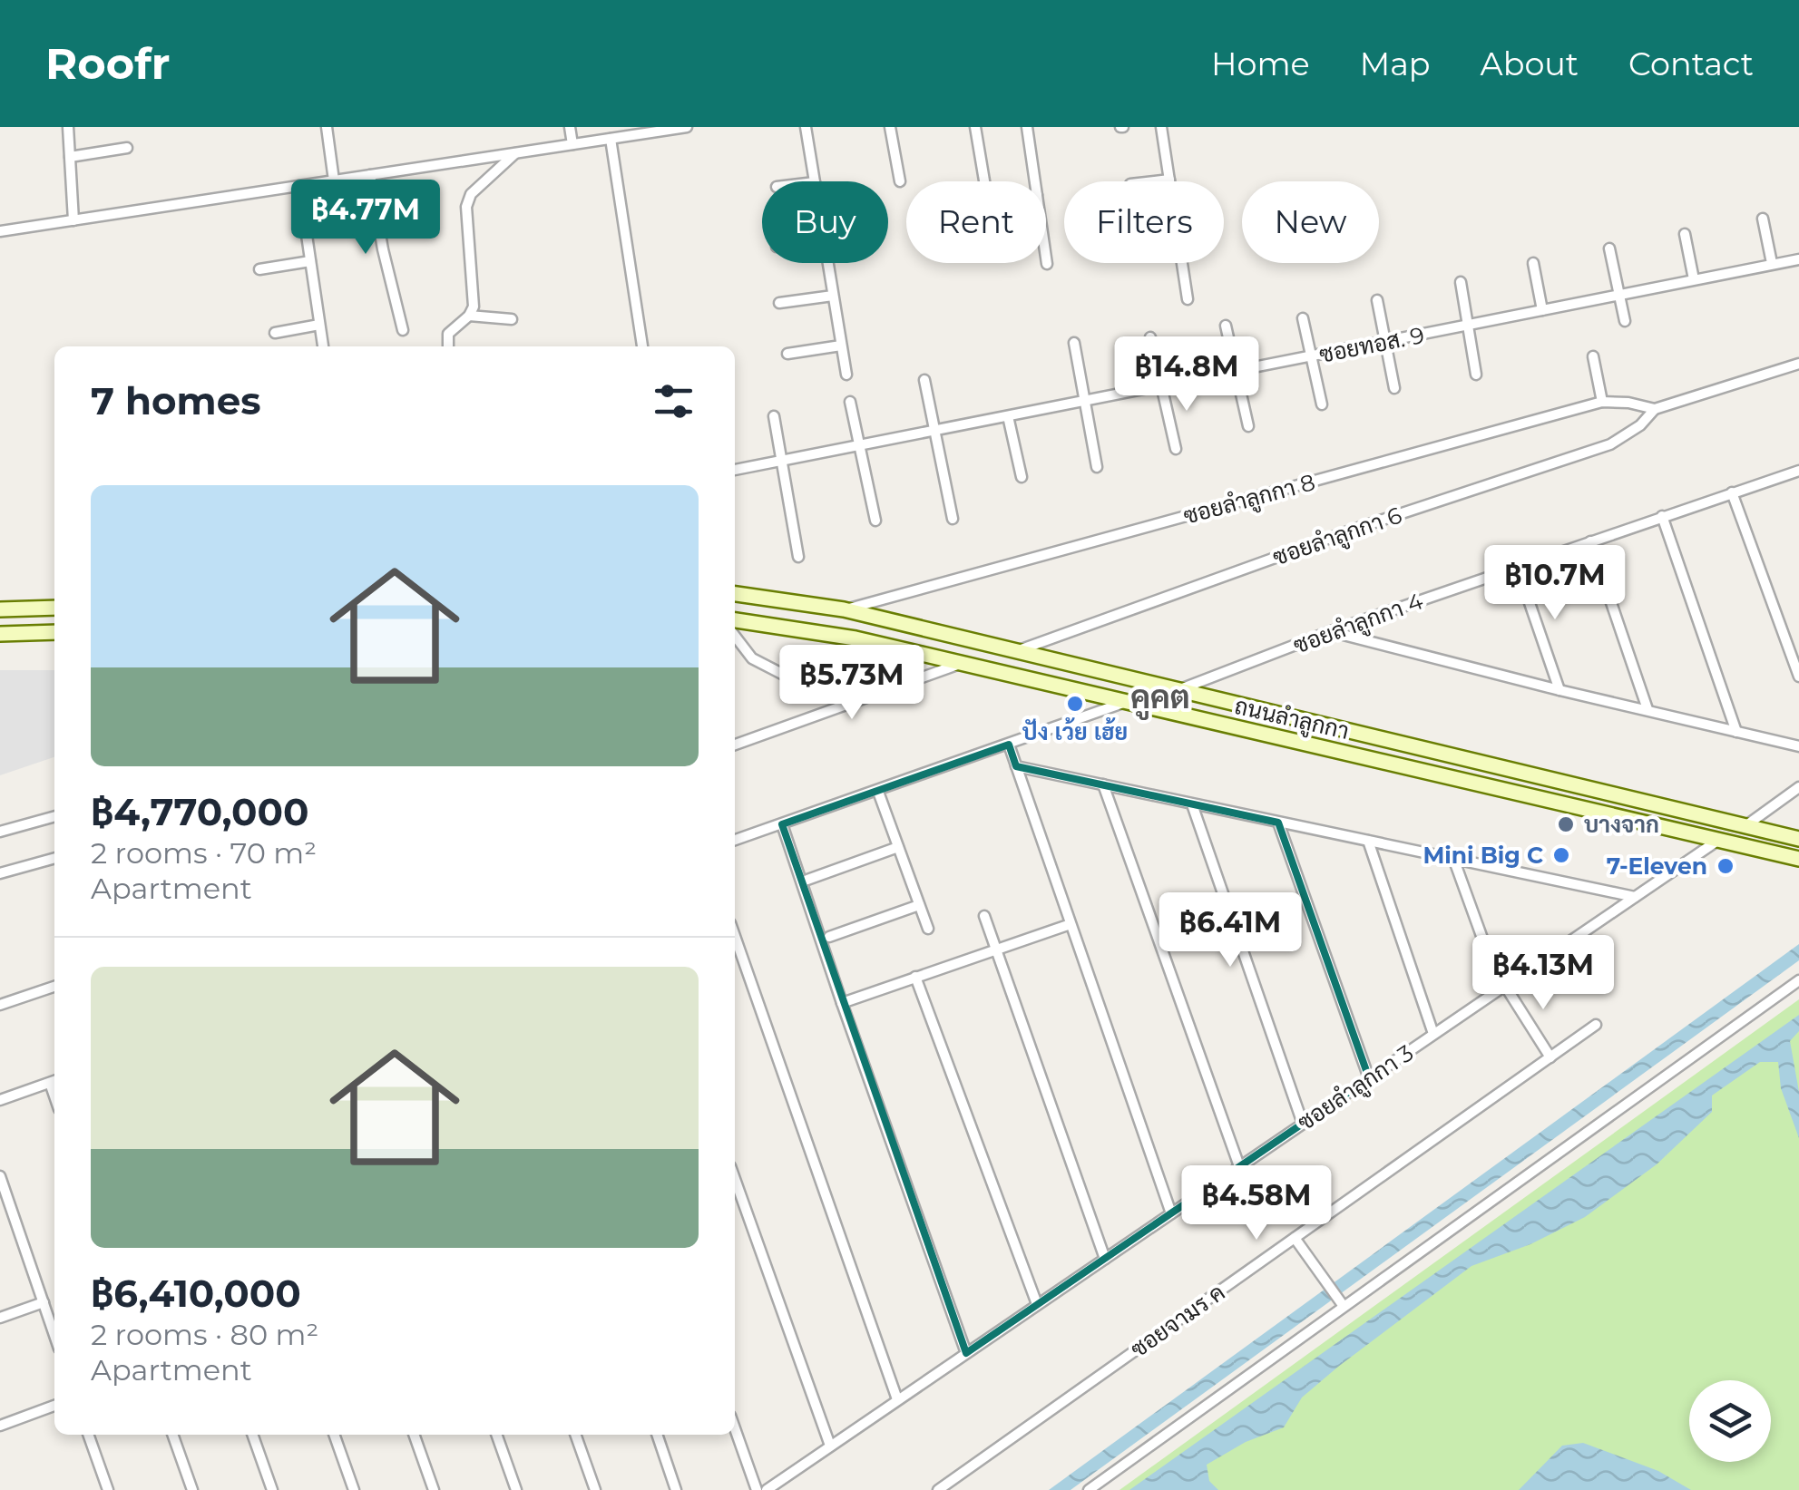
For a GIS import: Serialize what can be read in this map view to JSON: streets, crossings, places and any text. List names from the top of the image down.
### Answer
{
  "streets": {
    "main road": ["ถนนลำลูกกา"],
    "street": [
      "ซอยทอส. 9",
      "ซอยลำลูกกา 8",
      "ซอยลำลูกกา 6",
      "ซอยลำลูกกา 4",
      "ซอยลำลูกกา 3",
      "ซอยจามร ค"
    ]
  },
  "crossings": [
    ["ซอยลำลูกกา 8", "ซอยลำลูกกา 6"],
    ["ซอยลำลูกกา 8", "ถนนลำลูกกา"],
    ["ซอยลำลูกกา 6", "ถนนลำลูกกา"],
    ["ซอยลำลูกกา 4", "ถนนลำลูกกา"],
    ["ถนนลำลูกกา", "ซอยลำลูกกา 3"]
  ],
  "districts": ["คูคต"],
  "places": [
    "ปัง เว้ย เฮ้ย",
    "บางจาก",
    "Mini Big C",
    "7-Eleven"
  ],
  "page": {
    "header": "Roofr",
    "nav": [
      "Home",
      "Map",
      "About",
      "Contact"
    ],
    "price": [
      "฿4.77M",
      "฿14.8M",
      "฿10.7M",
      "฿5.73M",
      "฿6.41M",
      "฿4.13M",
      "฿4.58M"
    ],
    "chip": [
      "Buy",
      "Rent",
      "Filters",
      "New"
    ],
    "heading": "7 homes",
    "list": [
      {
        "name": "฿4,770,000",
        "note": "2 rooms · 70 m² · Apartment"
      },
      {
        "name": "฿6,410,000",
        "note": "2 rooms · 80 m² · Apartment"
      }
    ]
  }
}
